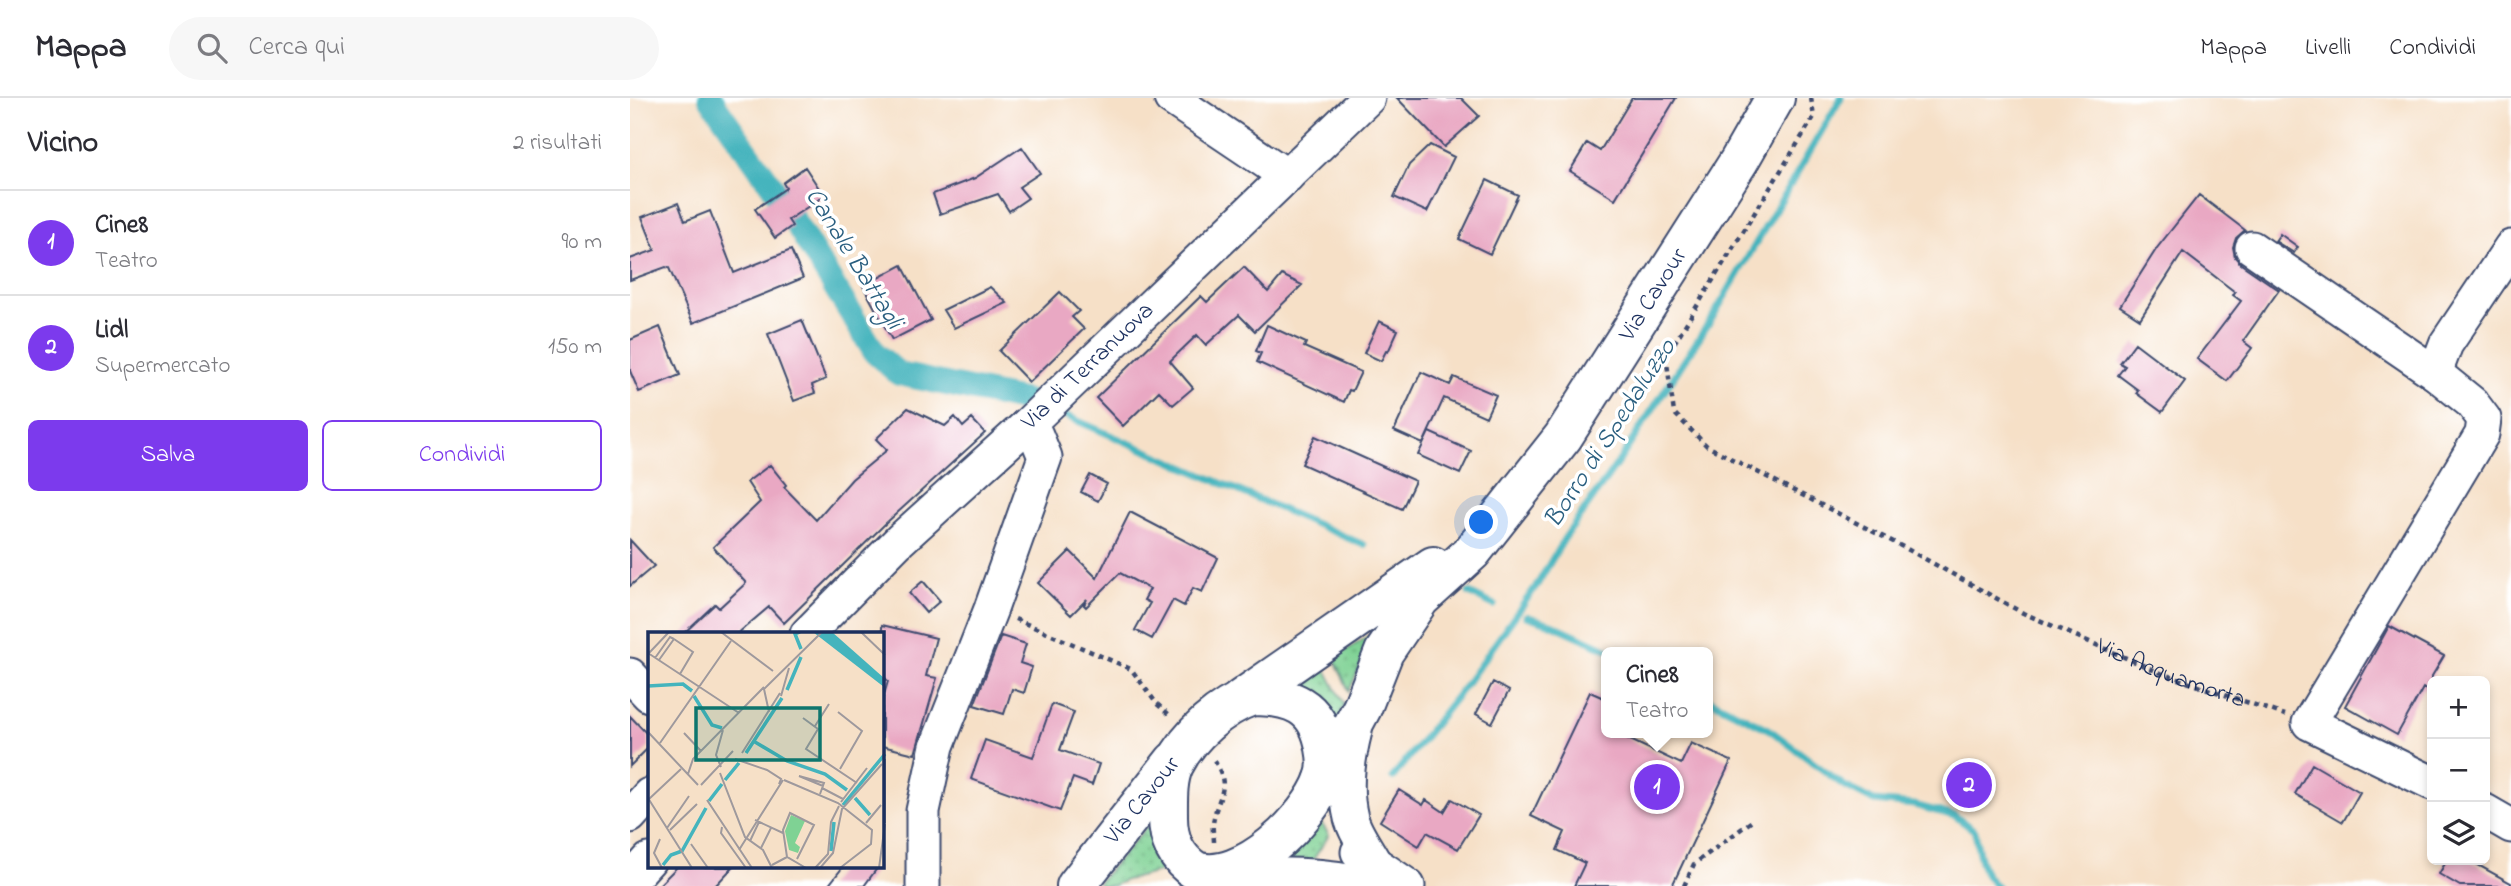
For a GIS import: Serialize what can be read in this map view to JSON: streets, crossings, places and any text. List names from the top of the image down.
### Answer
{
  "streets": {
    "main road": ["Via Cavour"],
    "street": ["Via di Terranuova"],
    "path": ["Via Acquamorta"]
  },
  "water": ["Canale Battagli", "Borro di Spedaluzzo"],
  "page": {
    "header": "Mappa",
    "search": "Cerca qui",
    "nav": ["Mappa", "Livelli", "Condividi"],
    "heading": ["Vicino", "2 risultati"],
    "list": [
      {
        "mark": "1",
        "name": "Cine8",
        "note": "Teatro",
        "value": "90 m"
      },
      {
        "mark": "2",
        "name": "Lidl",
        "note": "Supermercato",
        "value": "150 m"
      }
    ],
    "buttons": ["Salva", "Condividi"],
    "popup": ["Cine8", "Teatro"],
    "map_buttons": ["+", "−"],
    "pins": ["2", "1"]
  }
}
